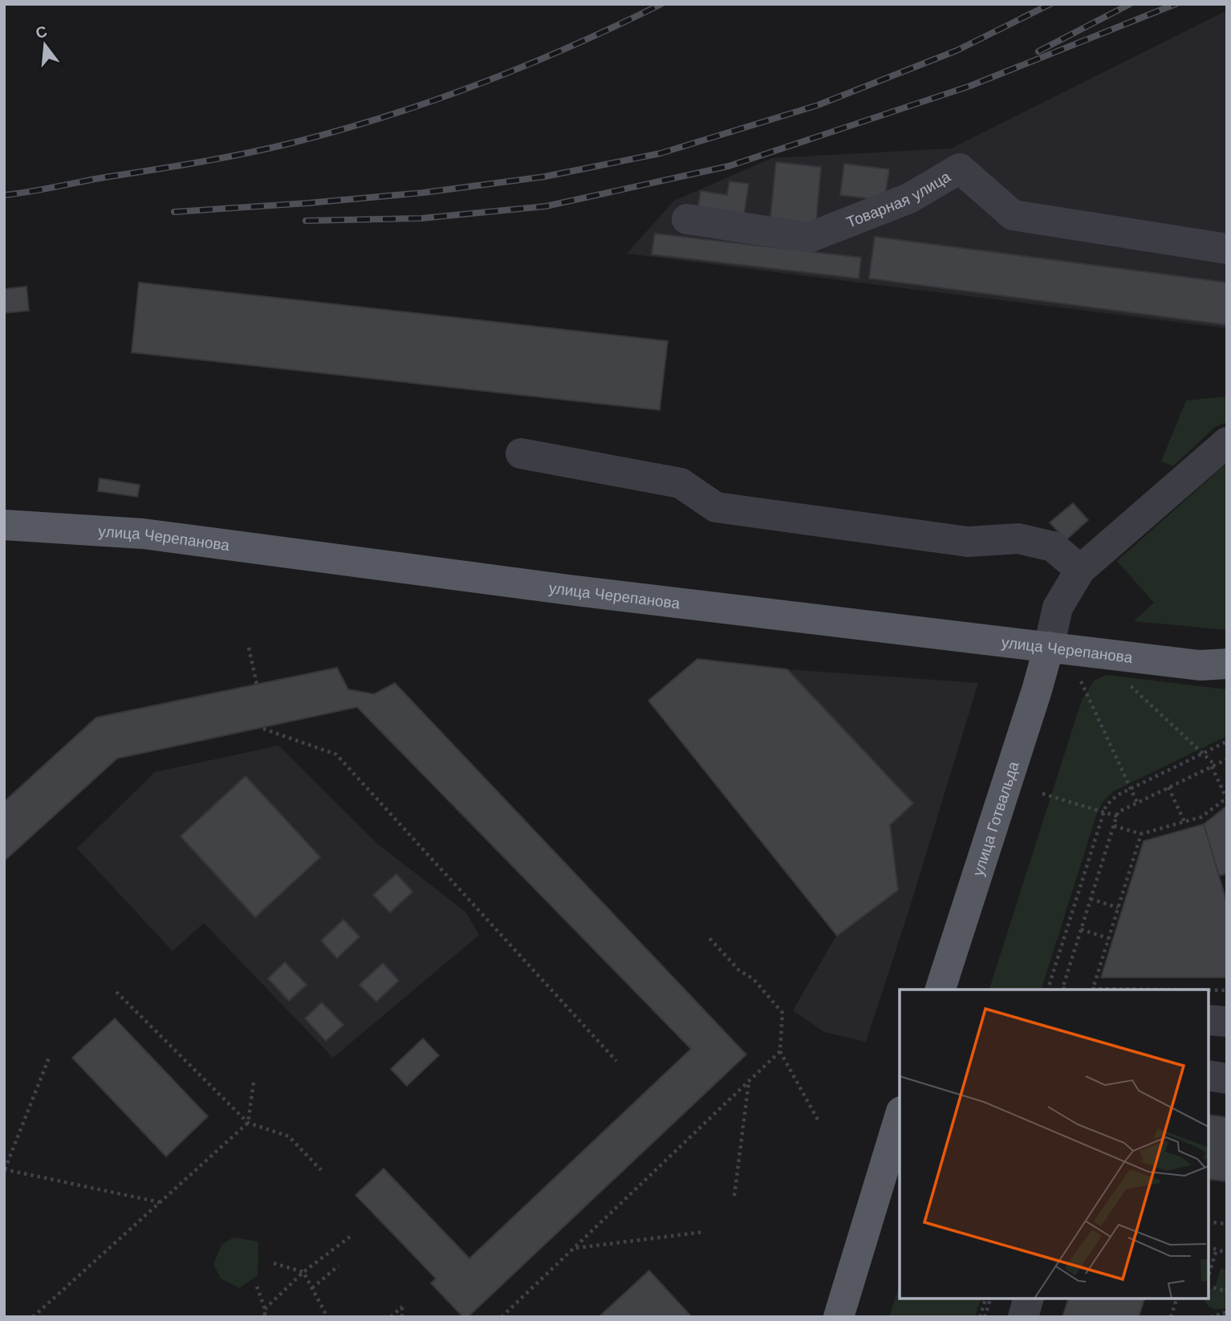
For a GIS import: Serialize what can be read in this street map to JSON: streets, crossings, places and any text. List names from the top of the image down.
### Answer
{
  "streets": {
    "main road": ["улица Черепанова", "улица Готвальда"],
    "lane": ["Товарная улица"]
  },
  "crossings": [
    ["улица Черепанова", "улица Готвальда"]
  ],
  "north": "top"
}
